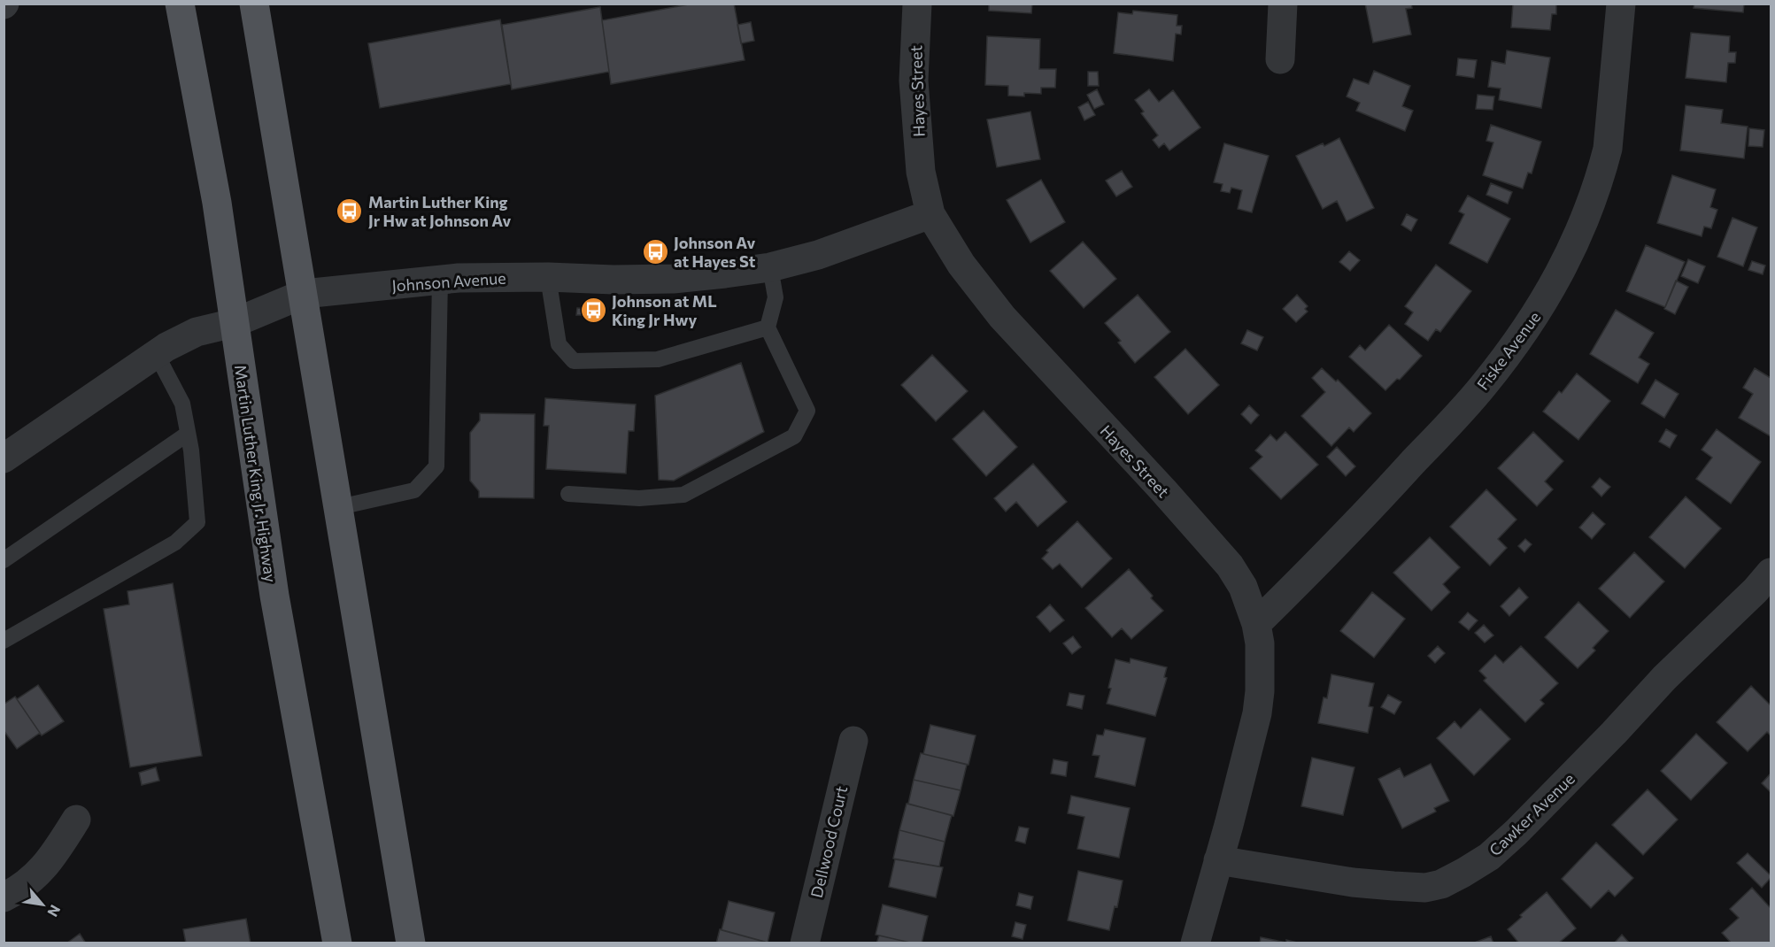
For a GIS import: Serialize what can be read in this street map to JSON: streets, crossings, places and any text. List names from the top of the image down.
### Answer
{
  "streets": {
    "main road": ["Martin Luther King Jr. Highway"],
    "street": [
      "Hayes Street",
      "Johnson Avenue",
      "Fiske Avenue",
      "Cawker Avenue",
      "Dellwood Court"
    ]
  },
  "crossings": [
    ["Hayes Street", "Johnson Avenue"],
    ["Hayes Street", "Fiske Avenue"],
    ["Hayes Street", "Cawker Avenue"],
    ["Johnson Avenue", "Martin Luther King Jr. Highway"]
  ],
  "places": {
    "bus stop": ["Martin Luther King Jr Hw at Johnson Av", "Johnson Av at Hayes St", "Johnson at ML King Jr Hwy"]
  },
  "north": "bottom right"
}
